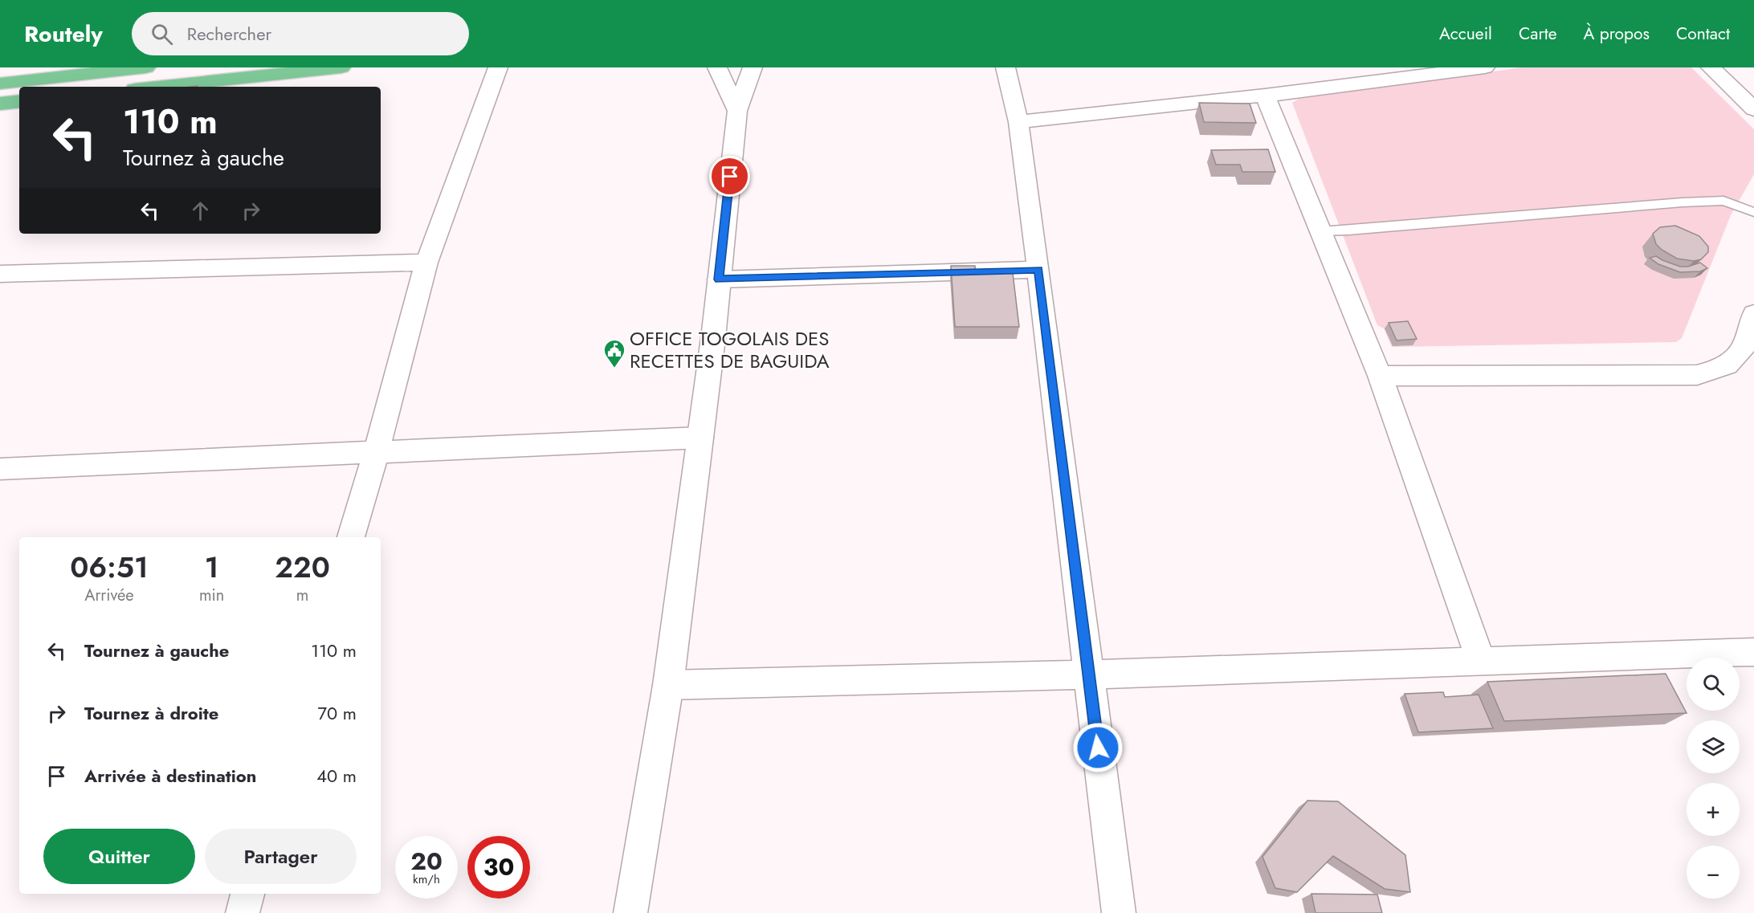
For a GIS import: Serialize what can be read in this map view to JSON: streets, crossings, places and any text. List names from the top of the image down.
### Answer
{
  "places": {
    "public building": ["OFFICE TOGOLAIS DES RECETTES DE BAGUIDA"]
  },
  "page": {
    "header": "Routely",
    "search": "Rechercher",
    "nav": [
      "Accueil",
      "Carte",
      "À propos",
      "Contact"
    ],
    "turn": ["110 m", "Tournez à gauche"],
    "eta": [
      "06:51",
      "Arrivée",
      "1",
      "min",
      "220",
      "m"
    ],
    "list": [
      {
        "name": "Tournez à gauche",
        "value": "110 m"
      },
      {
        "name": "Tournez à droite",
        "value": "70 m"
      },
      {
        "name": "Arrivée à destination",
        "value": "40 m"
      }
    ],
    "map_buttons": ["+", "−"],
    "buttons": ["Quitter", "Partager"],
    "speed": "20 km/h",
    "limit": "30"
  }
}
